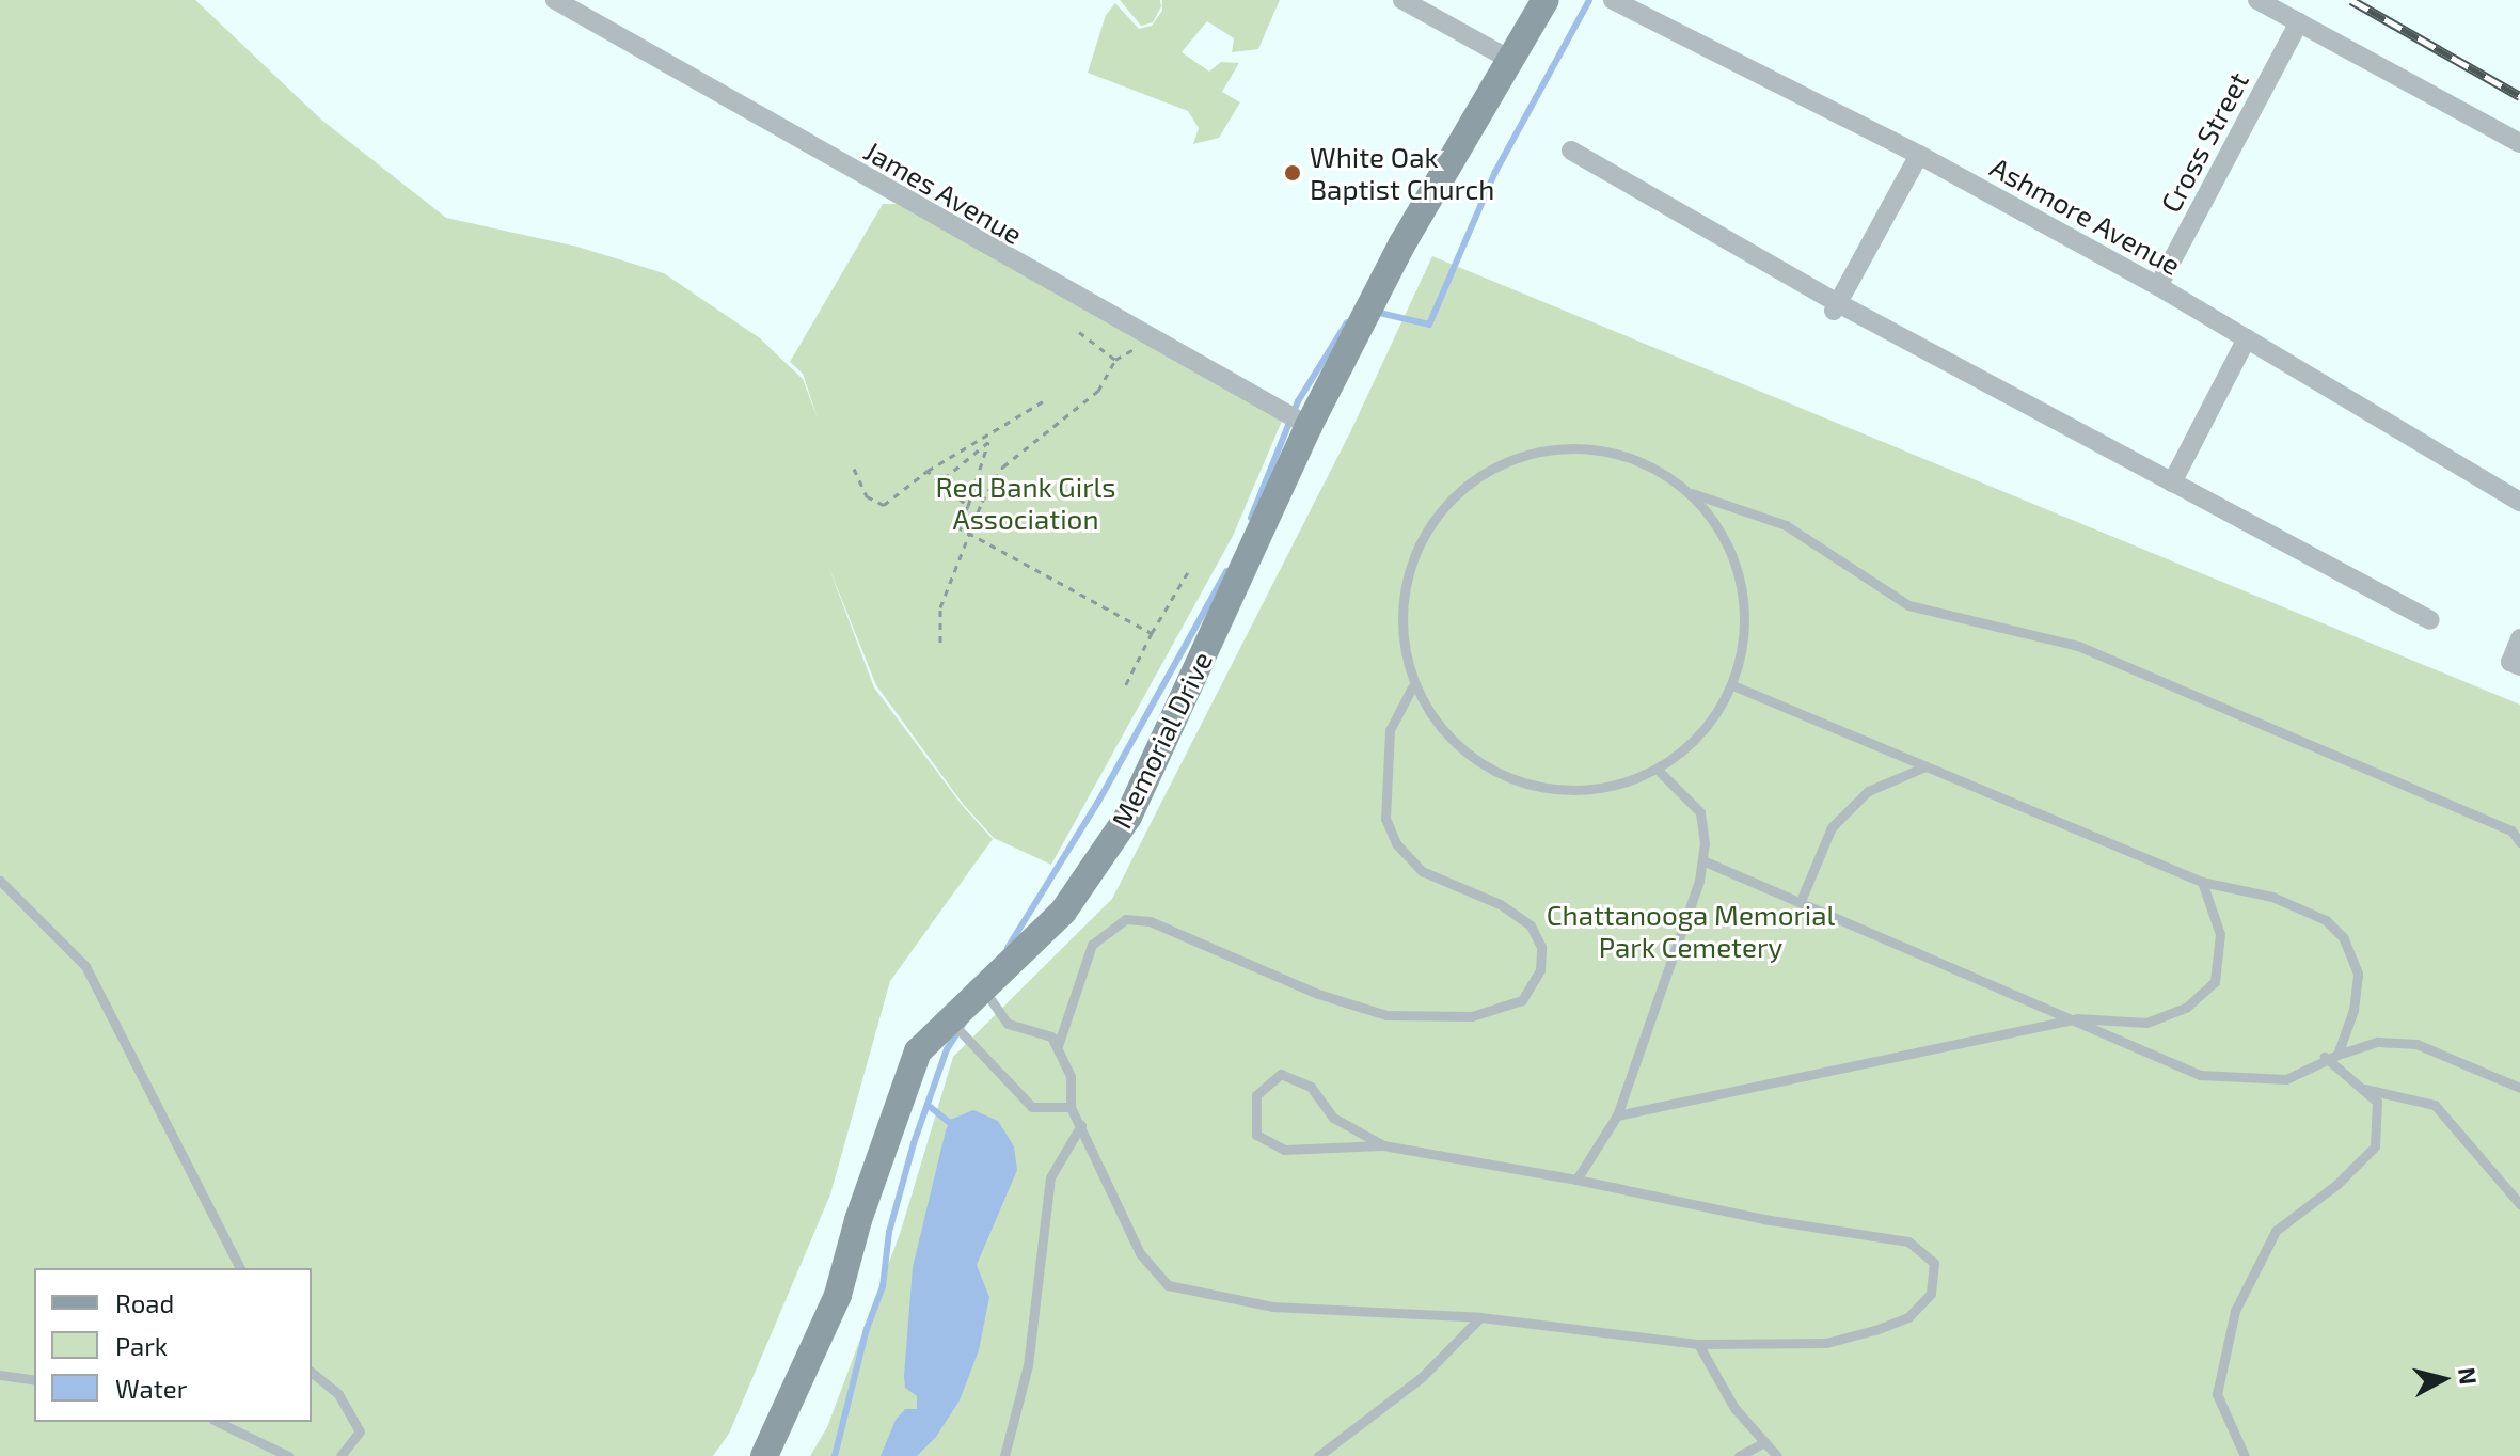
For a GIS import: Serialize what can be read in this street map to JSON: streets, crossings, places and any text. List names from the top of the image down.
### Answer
{
  "streets": {
    "street": [
      "Cross Street",
      "James Avenue",
      "Ashmore Avenue",
      "Memorial Drive"
    ]
  },
  "crossings": [
    ["Cross Street", "Ashmore Avenue"],
    ["James Avenue", "Memorial Drive"]
  ],
  "parks": ["Red Bank Girls Association", "Chattanooga Memorial Park Cemetery"],
  "places": ["White Oak Baptist Church"],
  "legend": ["Road", "Park", "Water"],
  "north": "right"
}
